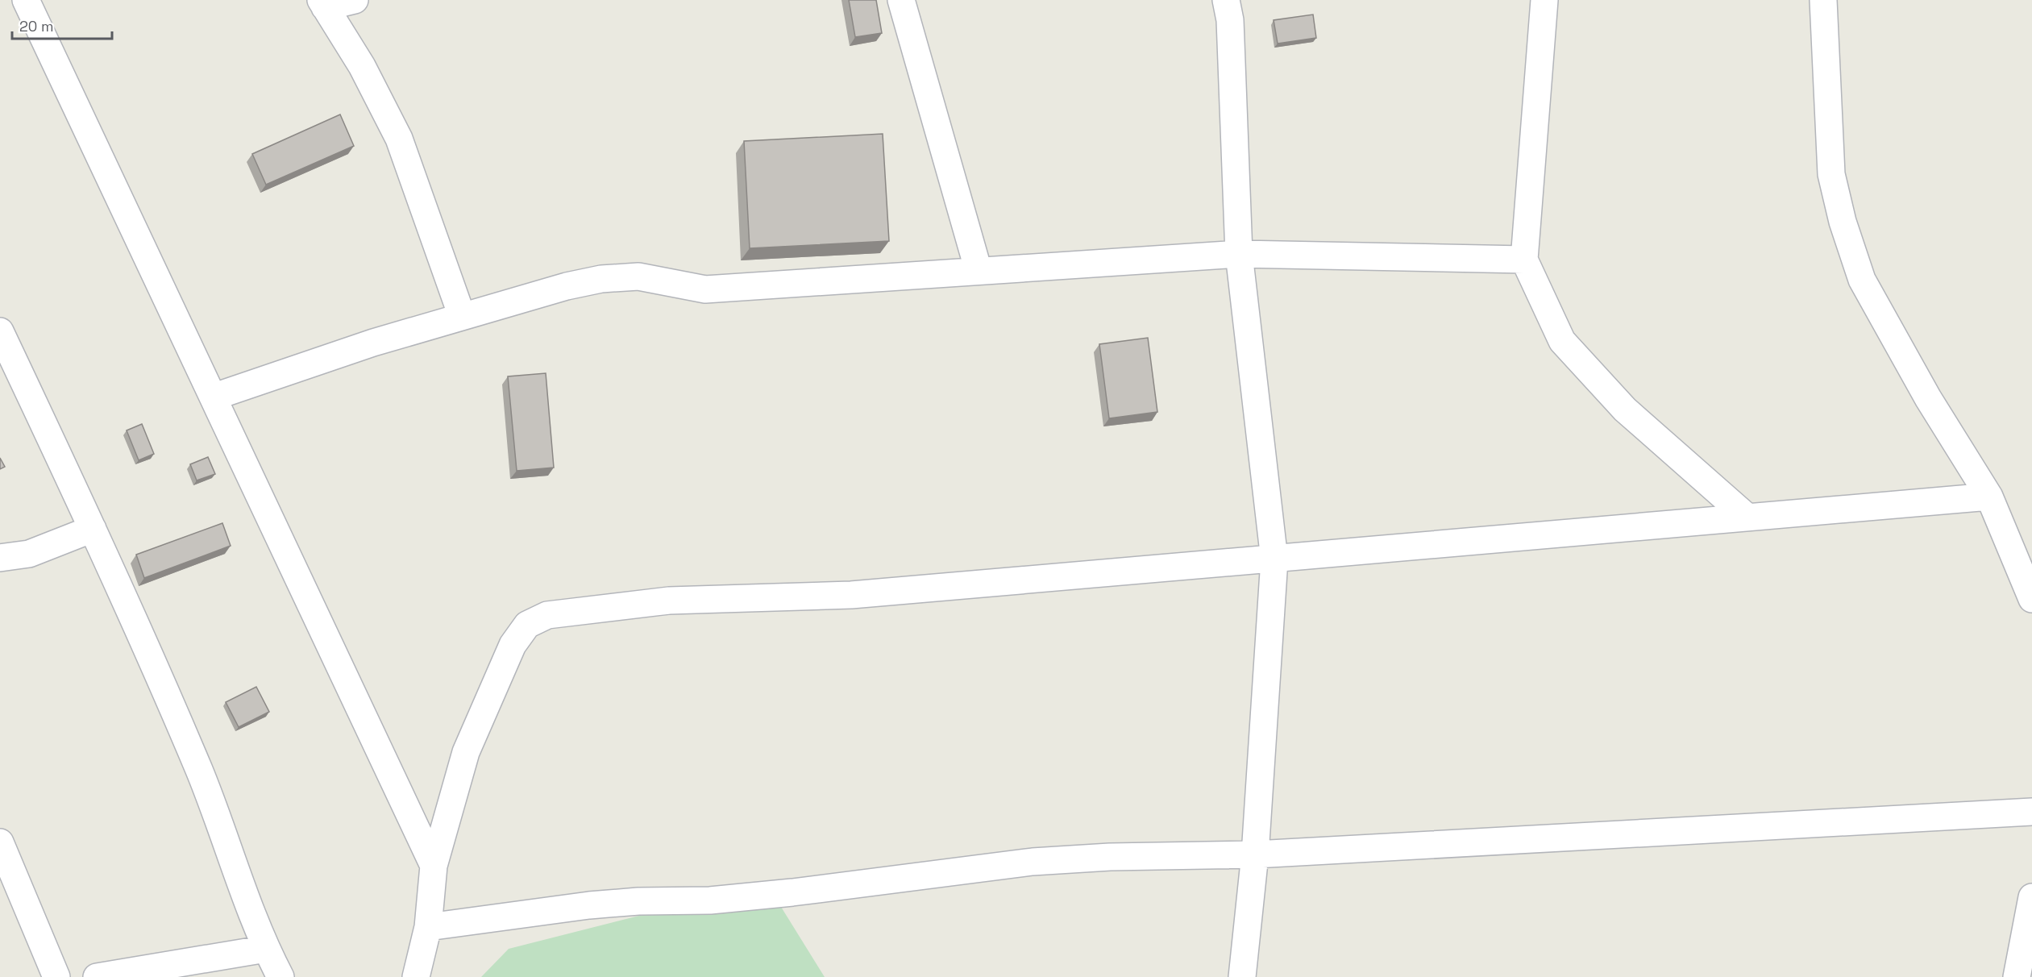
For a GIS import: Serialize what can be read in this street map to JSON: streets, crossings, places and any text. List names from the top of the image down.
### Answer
{
  "scale_bar": "20 m"
}
